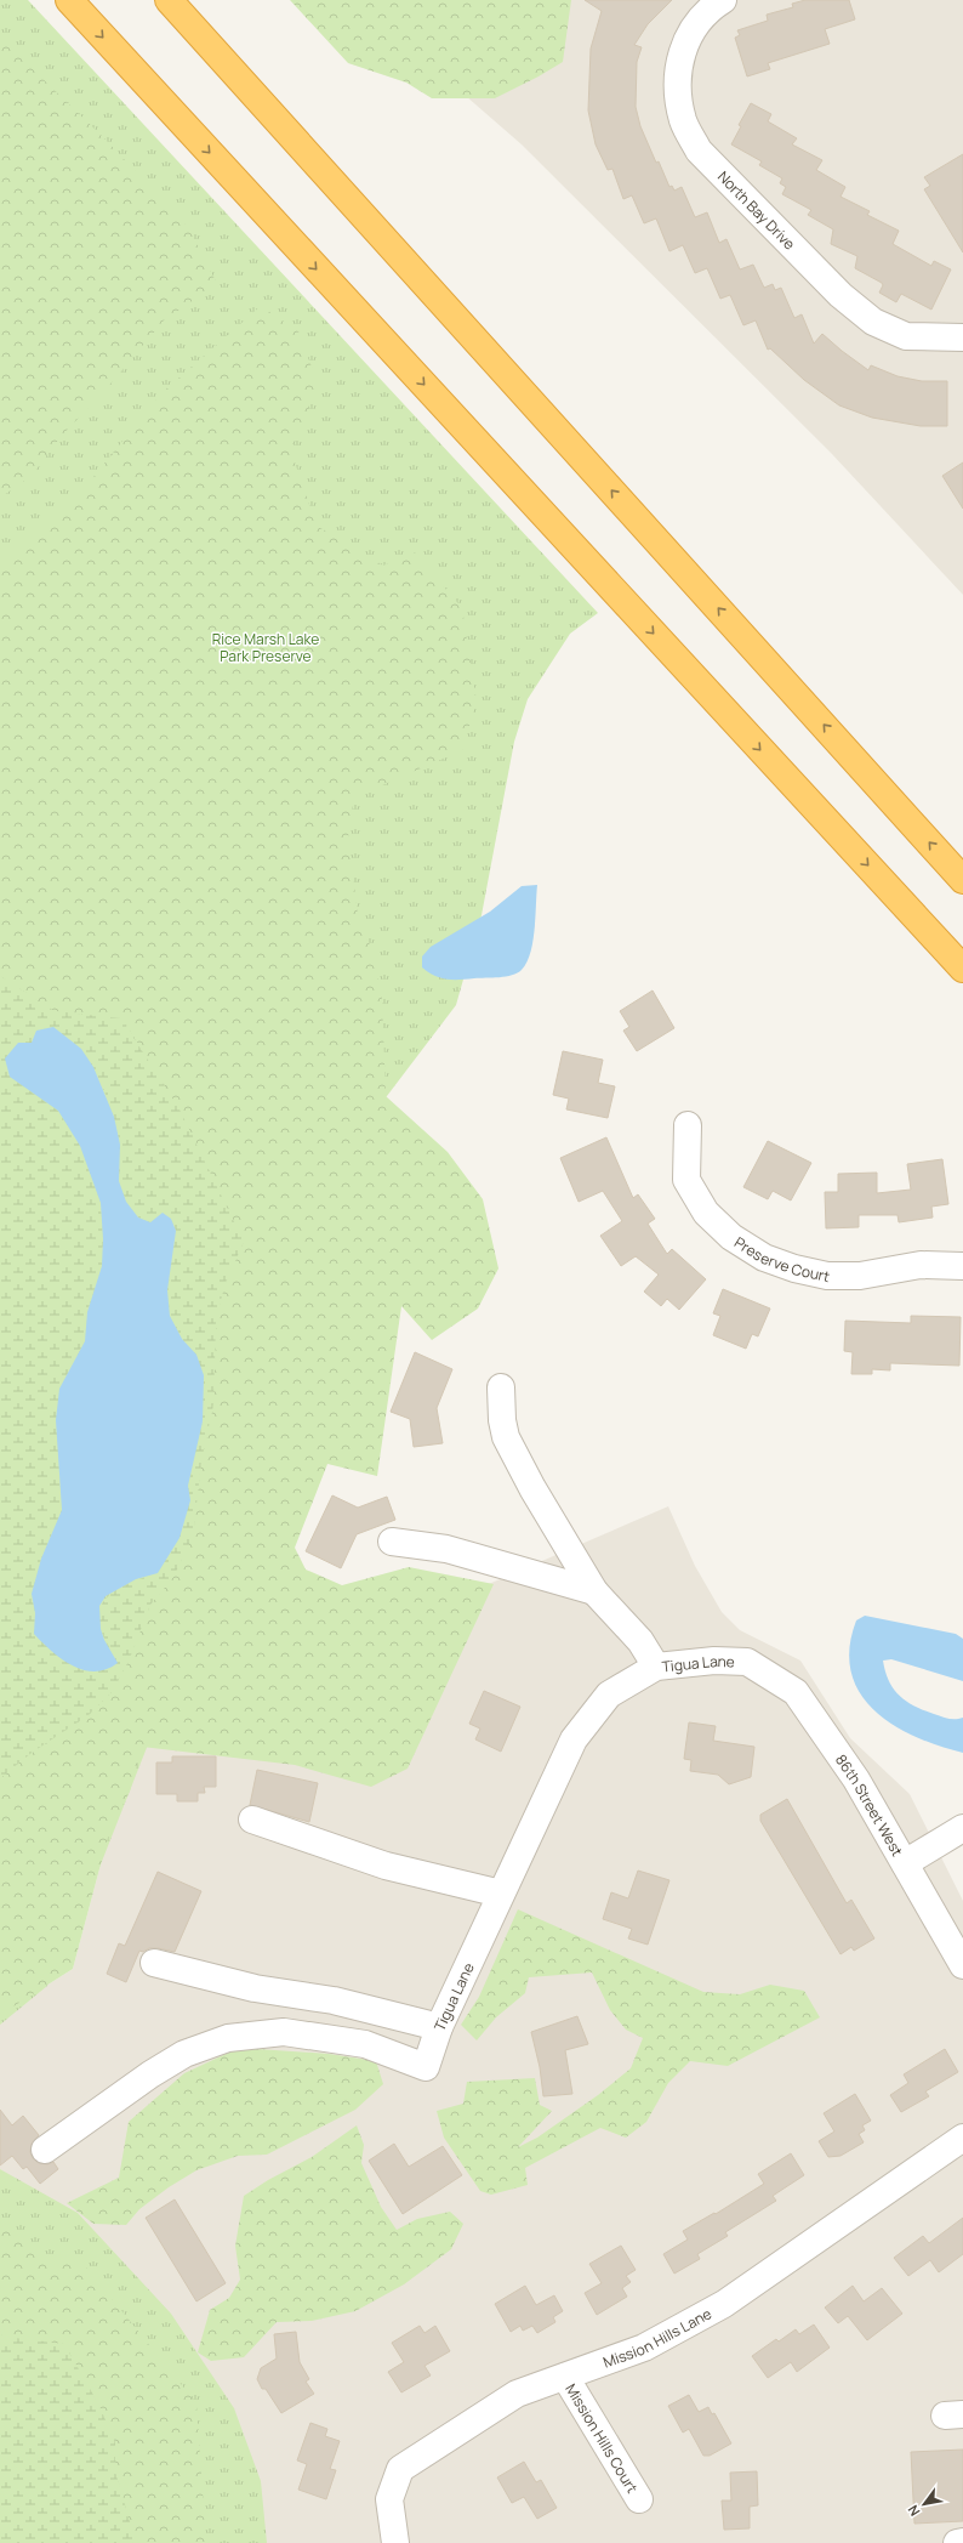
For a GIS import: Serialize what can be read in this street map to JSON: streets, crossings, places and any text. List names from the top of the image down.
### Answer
{
  "streets": {
    "street": [
      "North Bay Drive",
      "Preserve Court",
      "Tigua Lane",
      "86th Street West",
      "Mission Hills Lane",
      "Mission Hills Court"
    ]
  },
  "crossings": [
    ["Tigua Lane", "86th Street West"],
    ["Mission Hills Lane", "Mission Hills Court"]
  ],
  "parks": ["Rice Marsh Lake Park Preserve"],
  "north": "bottom left"
}
